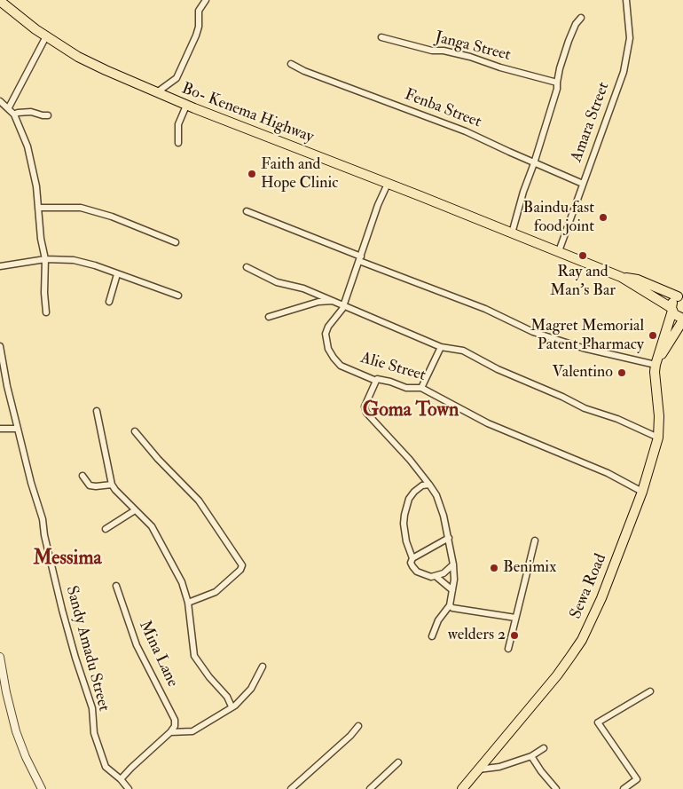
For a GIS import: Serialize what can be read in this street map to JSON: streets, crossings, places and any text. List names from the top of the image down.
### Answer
{
  "streets": {
    "main road": ["Bo- Kenema Highway", "Sewa Road"],
    "street": [
      "Janga Street",
      "Fenba Street",
      "Amara Street",
      "Alie Street",
      "Sandy Amadu Street",
      "Mina Lane"
    ]
  },
  "crossings": [
    ["Fenba Street", "Amara Street"],
    ["Bo- Kenema Highway", "Amara Street"],
    ["Bo- Kenema Highway", "Alie Street"],
    ["Alie Street", "Sewa Road"]
  ],
  "districts": ["Goma Town", "Messima"],
  "places": [
    "Faith and Hope Clinic",
    "Baindu fast food joint",
    "Ray and Man's Bar",
    "Magret Memorial Patent Pharmacy",
    "Valentino",
    "Benimix",
    "welders 2"
  ]
}
